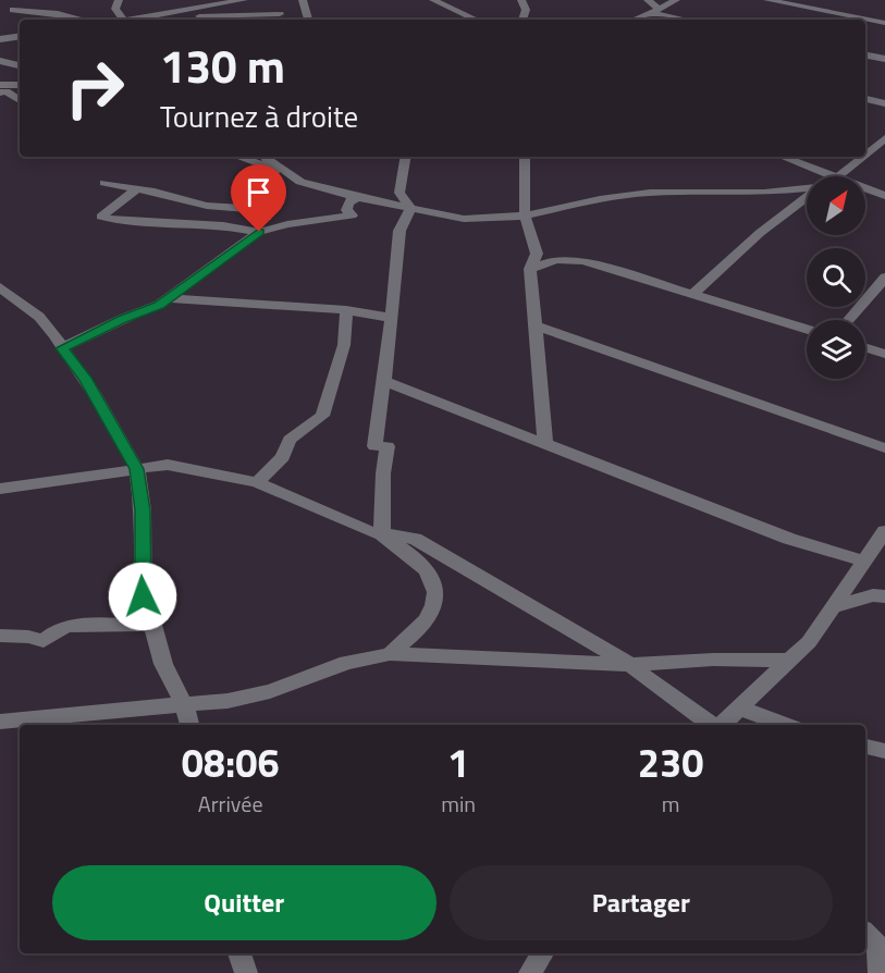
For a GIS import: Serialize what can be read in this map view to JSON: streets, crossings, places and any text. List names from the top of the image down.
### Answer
{
  "north": "top right",
  "page": {
    "turn": ["130 m", "Tournez à droite"],
    "eta": [
      "08:06",
      "Arrivée",
      "1",
      "min",
      "230",
      "m"
    ],
    "buttons": ["Quitter", "Partager"]
  }
}
